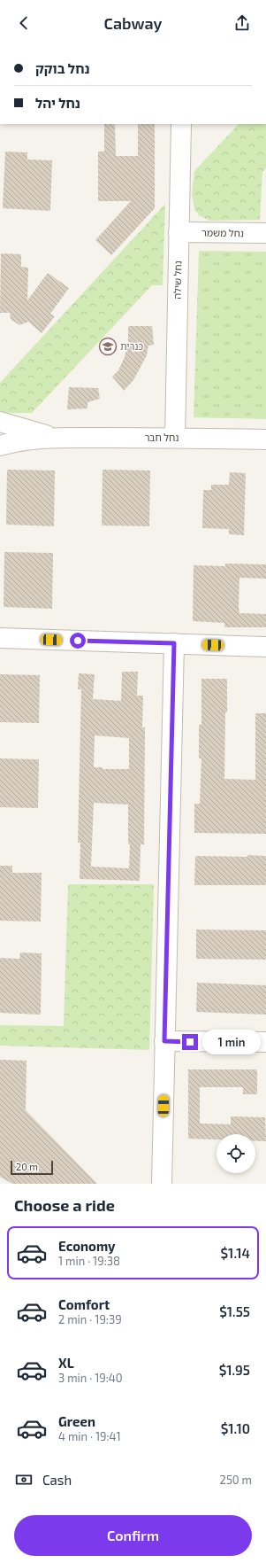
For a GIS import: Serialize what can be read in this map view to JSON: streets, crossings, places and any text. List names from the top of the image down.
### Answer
{
  "streets": {
    "street": ["נחל משמר", "נחל שילה", "נחל חבר"]
  },
  "crossings": [
    ["נחל משמר", "נחל שילה"],
    ["נחל שילה", "נחל חבר"]
  ],
  "places": {
    "school or university": ["כנרית"]
  },
  "scale_bar": "20 m",
  "page": {
    "header": "Cabway",
    "banner": ["נחל בוקק", "נחל יהל"],
    "bubble": "1 min",
    "scale": "20 m",
    "heading": "Choose a ride",
    "list": [
      {
        "name": "Economy",
        "note": "1 min · 19:38",
        "value": "$1.14"
      },
      {
        "name": "Comfort",
        "note": "2 min · 19:39",
        "value": "$1.55"
      },
      {
        "name": "XL",
        "note": "3 min · 19:40",
        "value": "$1.95"
      },
      {
        "name": "Green",
        "note": "4 min · 19:41",
        "value": "$1.10"
      }
    ],
    "pay": ["Cash", "250 m"],
    "buttons": "Confirm"
  }
}
